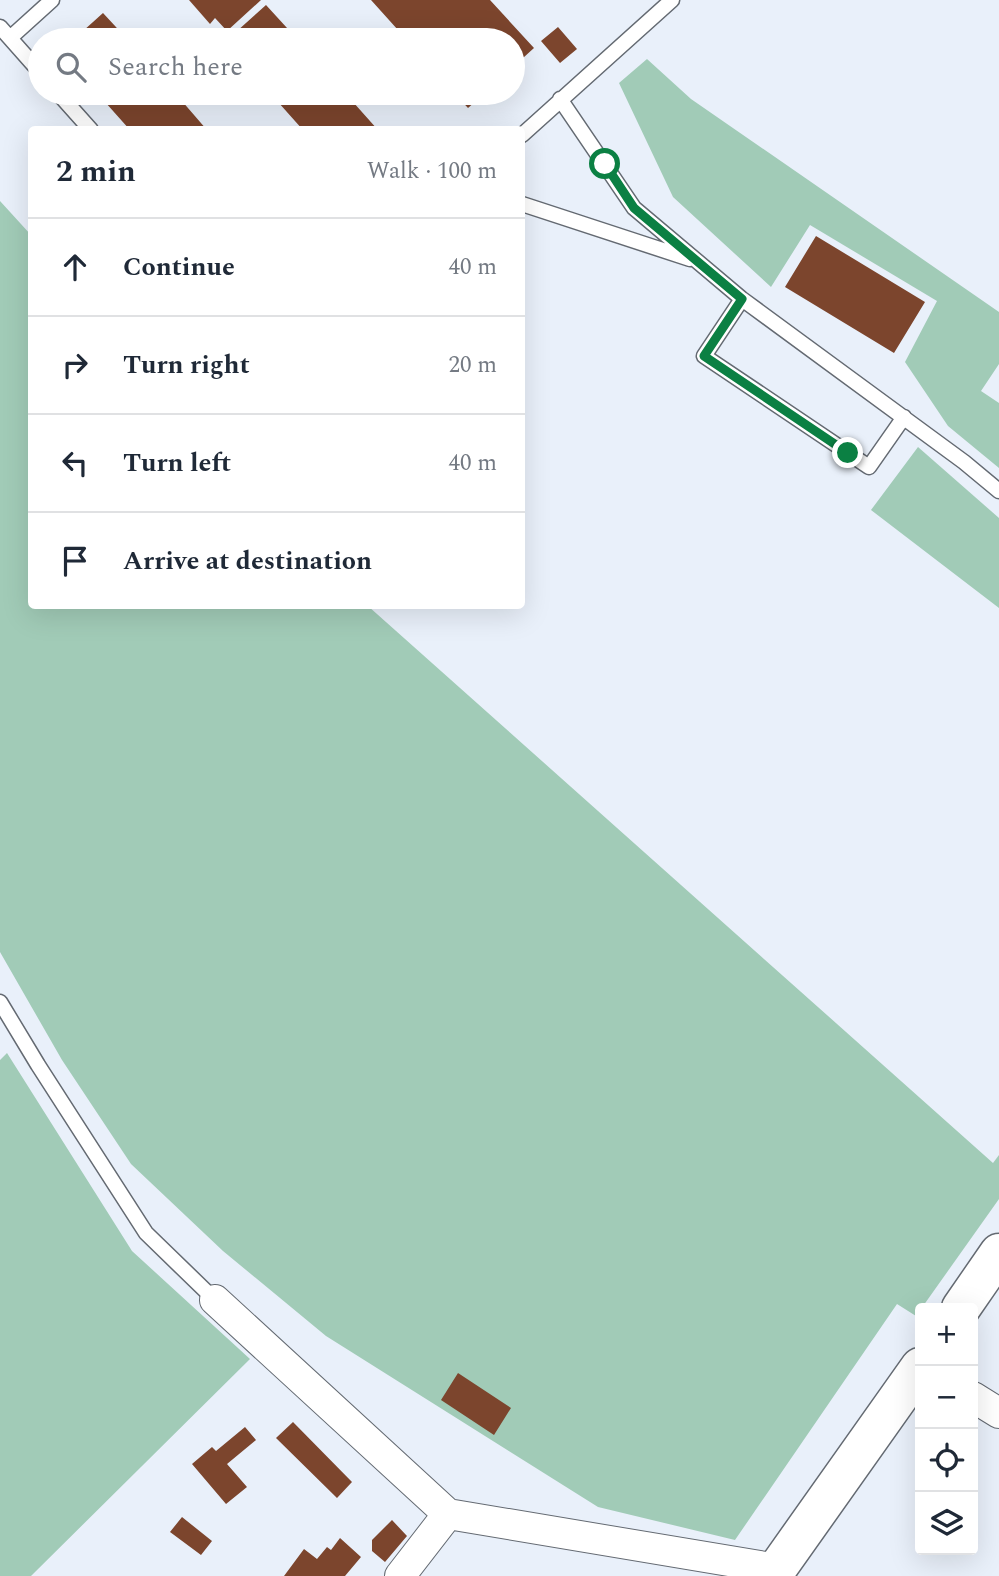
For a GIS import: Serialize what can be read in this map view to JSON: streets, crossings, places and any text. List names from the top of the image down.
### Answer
{
  "page": {
    "search": "Search here",
    "heading": ["2 min", "Walk · 100 m"],
    "list": [
      ["Continue", "40 m"],
      ["Turn right", "20 m"],
      ["Turn left", "40 m"],
      "Arrive at destination"
    ],
    "map_buttons": ["+", "−"]
  }
}
